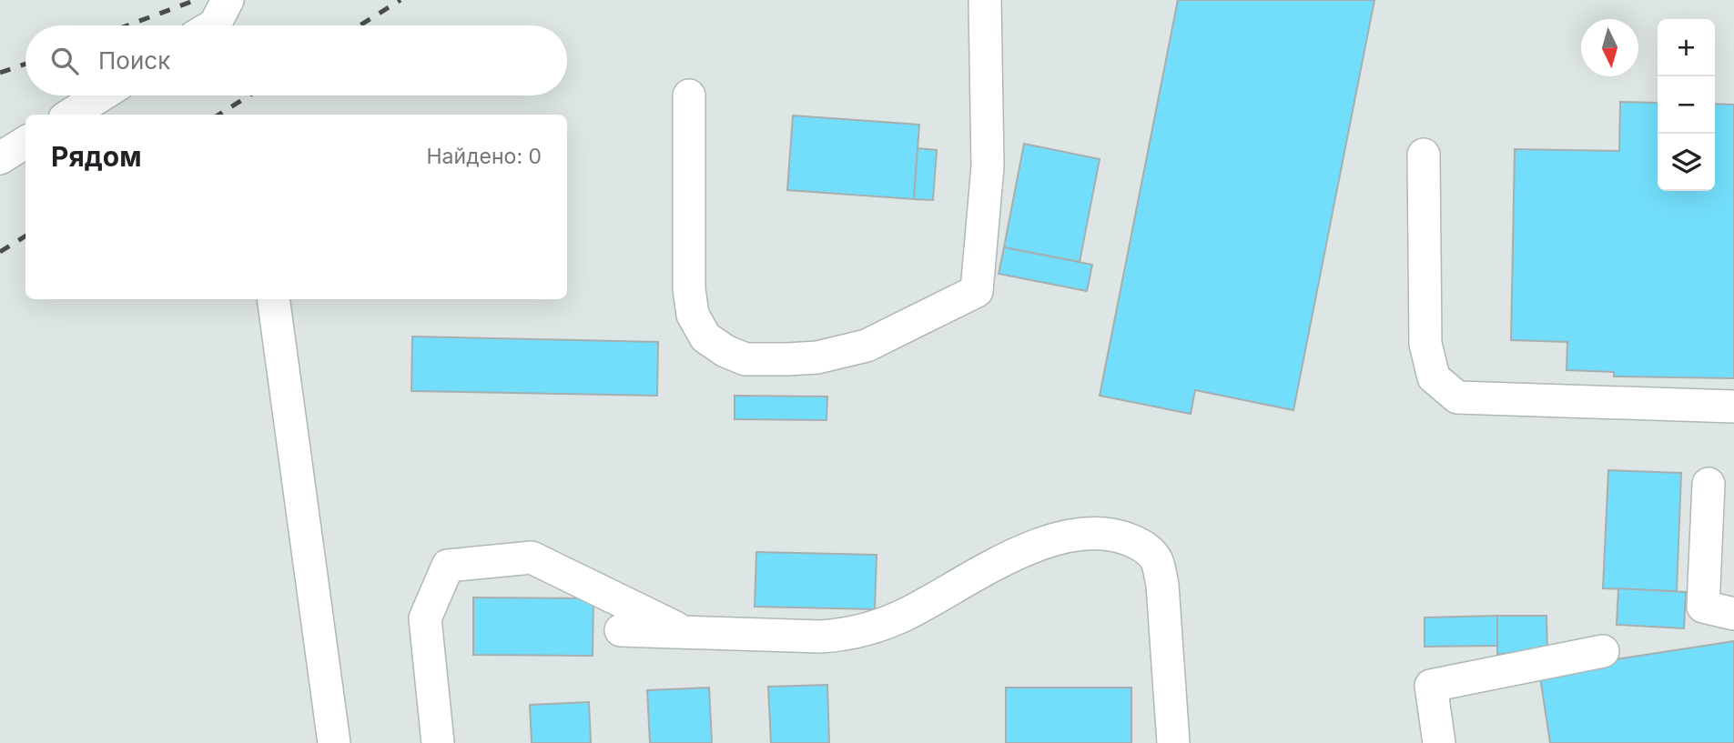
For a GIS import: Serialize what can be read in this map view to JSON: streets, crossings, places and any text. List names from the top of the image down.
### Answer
{
  "north": "bottom",
  "page": {
    "map_buttons": ["+", "−"],
    "search": "Поиск",
    "heading": ["Рядом", "Найдено: 0"]
  }
}
